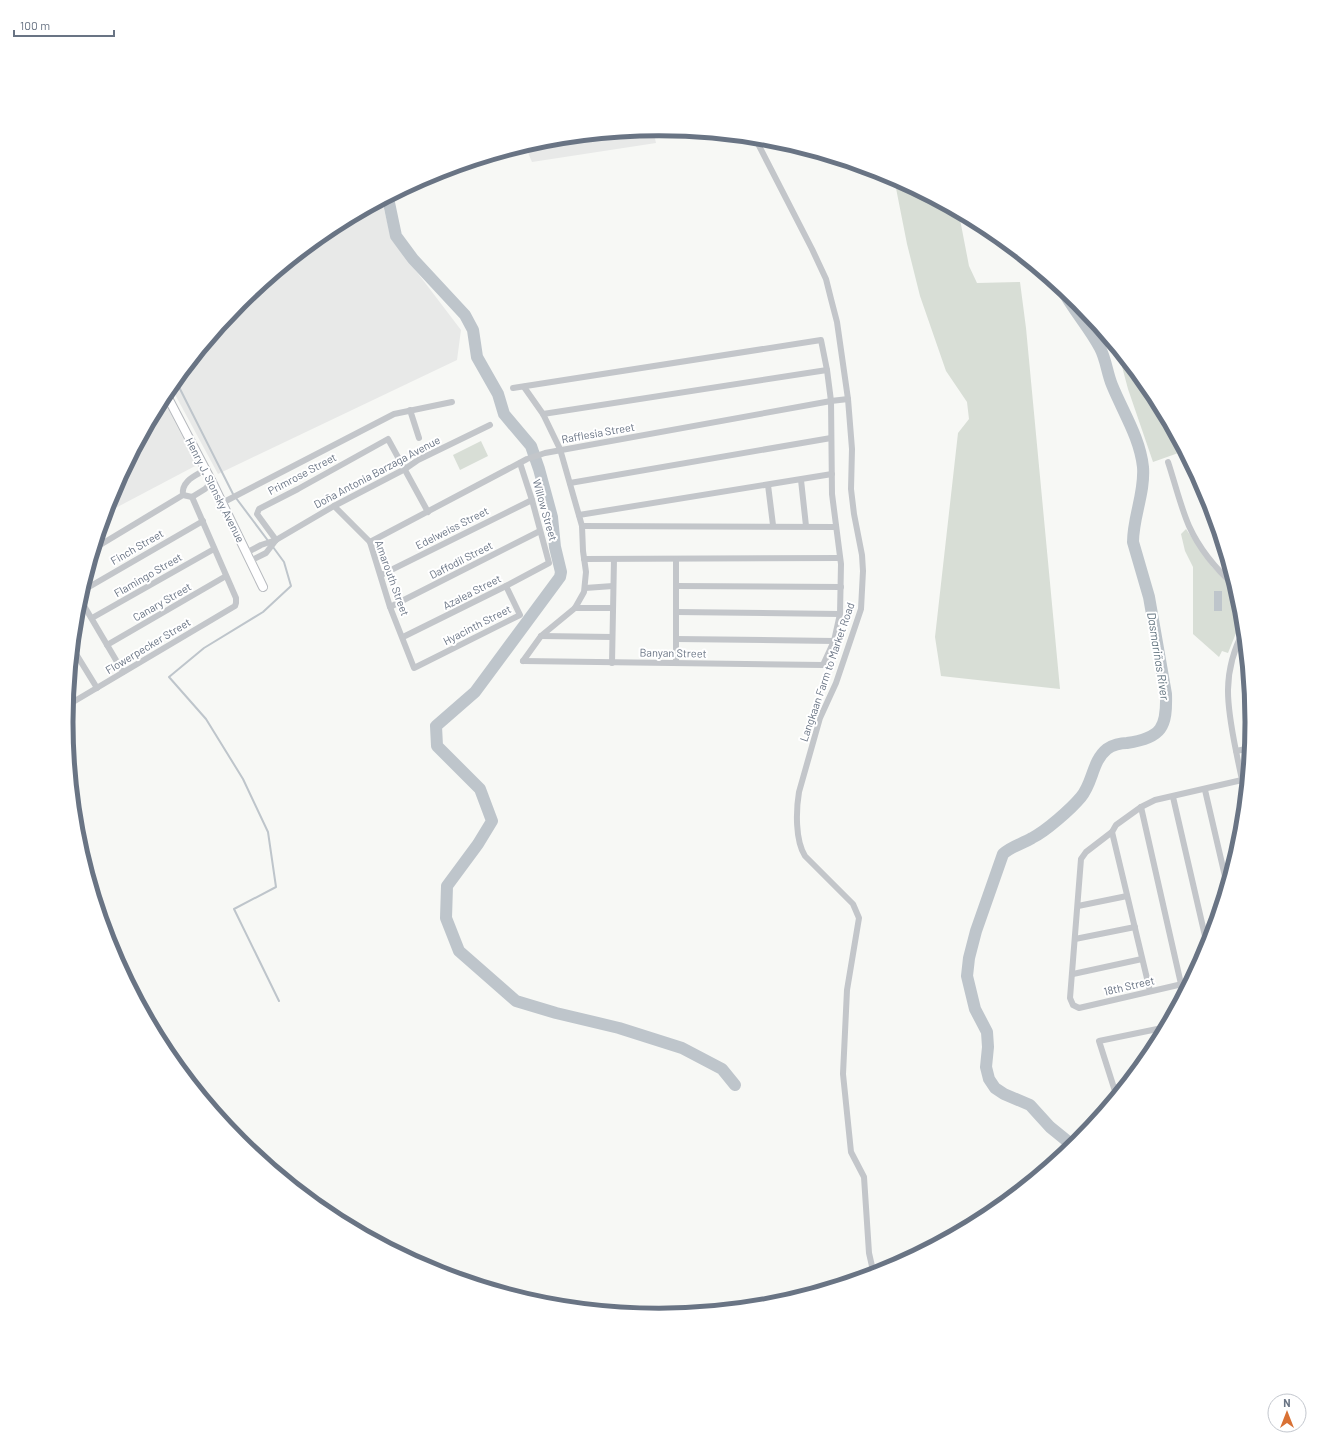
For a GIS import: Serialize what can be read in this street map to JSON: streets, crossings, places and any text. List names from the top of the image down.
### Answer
{
  "streets": {
    "street": [
      "Rafflesia Street",
      "Doña Antonia Barzaga Avenue",
      "Primrose Street",
      "Henry J. Slonsky Avenue",
      "Willow Street",
      "Edelweiss Street",
      "Finch Street",
      "Daffodil Street",
      "Flamingo Street",
      "Amarouth Street",
      "Azalea Street",
      "Canary Street",
      "Hyacinth Street",
      "Flowerpecker Street",
      "Banyan Street",
      "Langkaan Farm to Market Road",
      "18th Street"
    ]
  },
  "crossings": [
    ["Rafflesia Street", "Willow Street"],
    ["Rafflesia Street", "Amarouth Street"],
    ["Rafflesia Street", "Langkaan Farm to Market Road"],
    ["Doña Antonia Barzaga Avenue", "Primrose Street"],
    ["Doña Antonia Barzaga Avenue", "Henry J. Slonsky Avenue"],
    ["Doña Antonia Barzaga Avenue", "Amarouth Street"],
    ["Willow Street", "Edelweiss Street"],
    ["Willow Street", "Daffodil Street"],
    ["Willow Street", "Azalea Street"],
    ["Edelweiss Street", "Amarouth Street"],
    ["Daffodil Street", "Amarouth Street"],
    ["Amarouth Street", "Azalea Street"],
    ["Amarouth Street", "Hyacinth Street"],
    ["Azalea Street", "Hyacinth Street"],
    ["Canary Street", "Flowerpecker Street"]
  ],
  "water": ["Dasmariñas River"],
  "scale_bar": "100 m",
  "north": "top"
}
